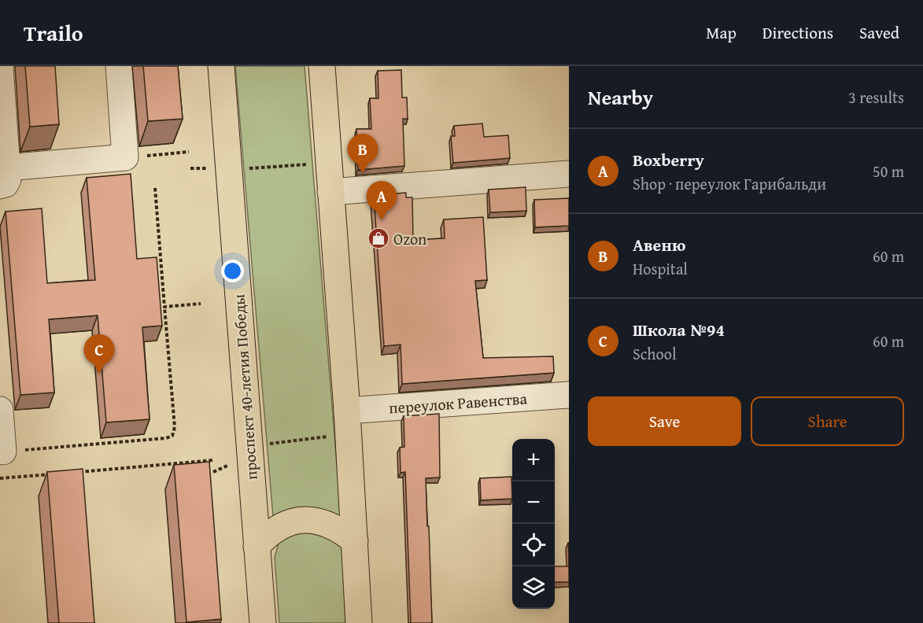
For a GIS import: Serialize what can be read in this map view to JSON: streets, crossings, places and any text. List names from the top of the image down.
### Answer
{
  "streets": {
    "main road": ["проспект 40-летия Победы"],
    "street": ["переулок Равенства"]
  },
  "places": {
    "shop": ["Ozon"]
  },
  "page": {
    "header": "Trailo",
    "nav": ["Map", "Directions", "Saved"],
    "heading": ["Nearby", "3 results"],
    "list": [
      {
        "mark": "A",
        "name": "Boxberry",
        "note": "Shop · переулок Гарибальди",
        "value": "50 m"
      },
      {
        "mark": "B",
        "name": "Авеню",
        "note": "Hospital",
        "value": "60 m"
      },
      {
        "mark": "C",
        "name": "Школа №94",
        "note": "School",
        "value": "60 m"
      }
    ],
    "pins": ["B", "A", "C"],
    "buttons": ["Save", "Share"],
    "map_buttons": ["+", "−"]
  }
}
